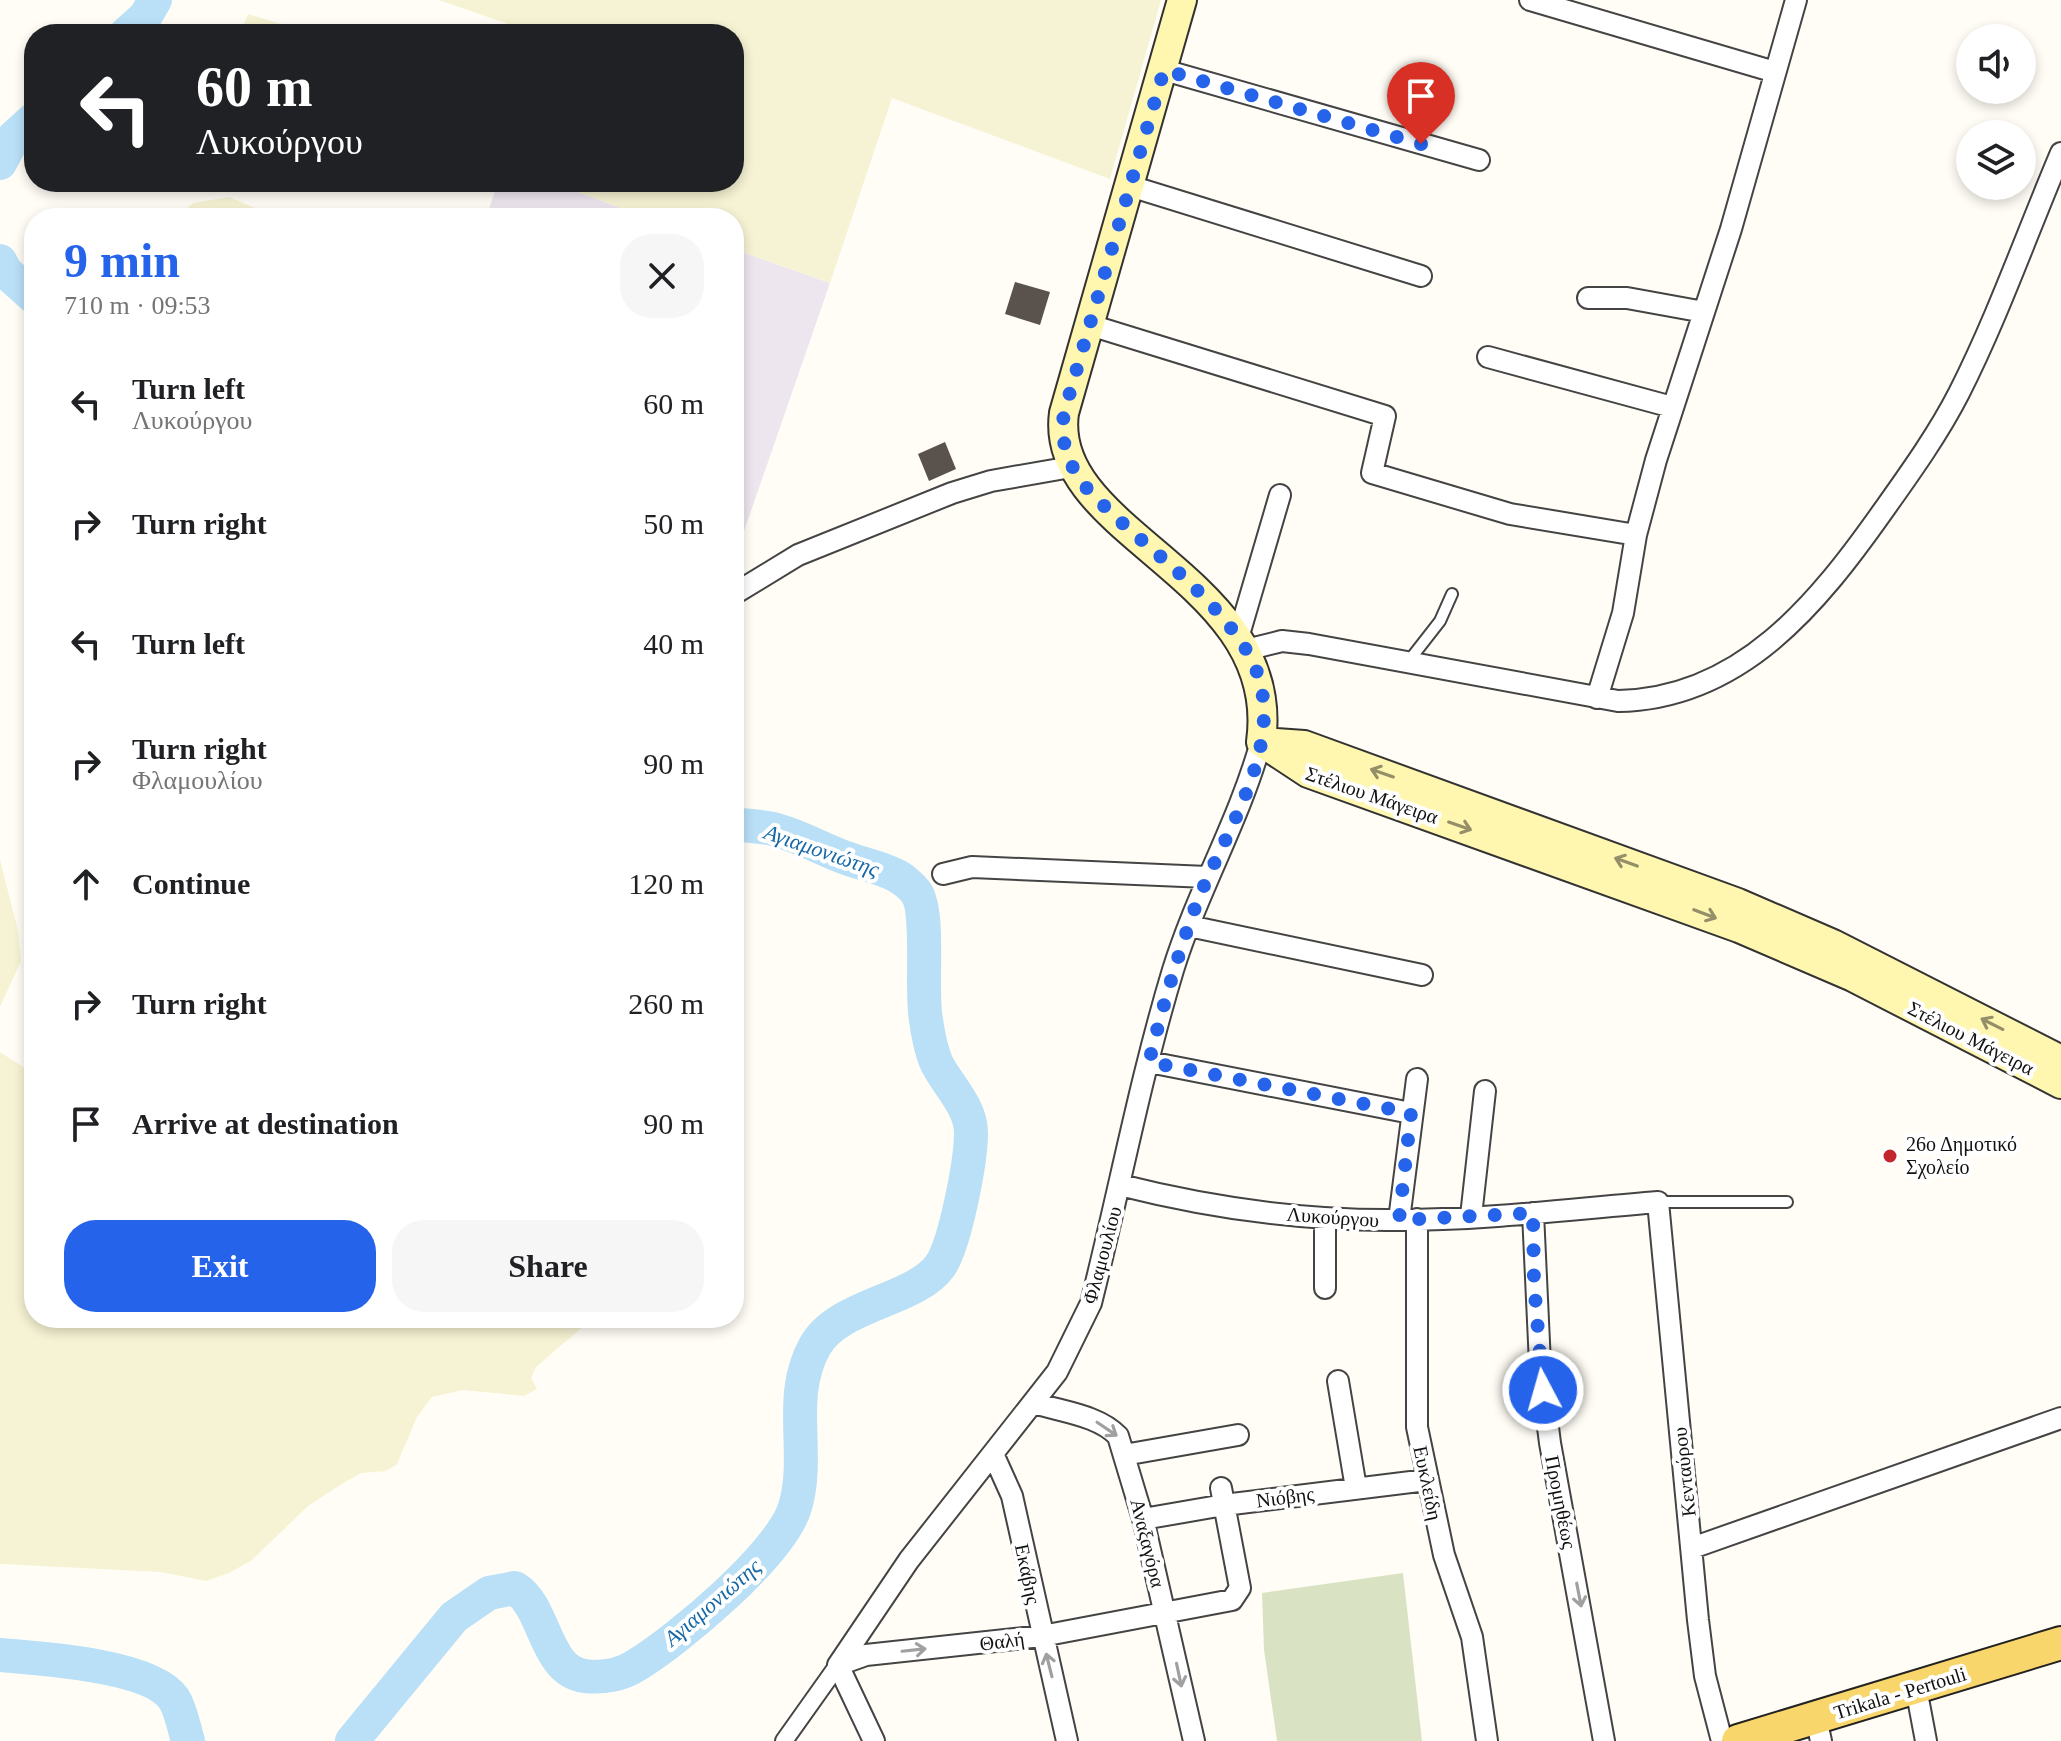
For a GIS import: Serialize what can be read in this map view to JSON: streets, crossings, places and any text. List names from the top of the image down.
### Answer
{
  "streets": {
    "main road": ["Στέλιου Μάγειρα", "Trikala - Pertouli"],
    "street": [
      "Λυκούργου",
      "Φλαμουλίου",
      "Κενταύρου",
      "Ευκλείδη",
      "Νιόβης",
      "Προμηθέως",
      "Αναξαγόρα",
      "Εκάβης",
      "Θαλή"
    ]
  },
  "crossings": [
    ["Στέλιου Μάγειρα", "Φλαμουλίου"],
    ["Λυκούργου", "Φλαμουλίου"],
    ["Λυκούργου", "Κενταύρου"],
    ["Λυκούργου", "Ευκλείδη"],
    ["Λυκούργου", "Προμηθέως"],
    ["Φλαμουλίου", "Αναξαγόρα"],
    ["Φλαμουλίου", "Εκάβης"],
    ["Φλαμουλίου", "Θαλή"],
    ["Ευκλείδη", "Νιόβης"],
    ["Νιόβης", "Αναξαγόρα"],
    ["Νιόβης", "Θαλή"],
    ["Αναξαγόρα", "Θαλή"],
    ["Εκάβης", "Θαλή"]
  ],
  "one_way": [
    "Προμηθέως",
    "Αναξαγόρα",
    "Εκάβης",
    "Θαλή"
  ],
  "water": ["Αγιαμονιώτης"],
  "places": ["26ο Δημοτικό Σχολείο"],
  "page": {
    "turn": ["60 m", "Λυκούργου"],
    "heading": ["9 min", "710 m · 09:53"],
    "list": [
      {
        "name": "Turn left",
        "note": "Λυκούργου",
        "value": "60 m"
      },
      {
        "name": "Turn right",
        "value": "50 m"
      },
      {
        "name": "Turn left",
        "value": "40 m"
      },
      {
        "name": "Turn right",
        "note": "Φλαμουλίου",
        "value": "90 m"
      },
      {
        "name": "Continue",
        "value": "120 m"
      },
      {
        "name": "Turn right",
        "value": "260 m"
      },
      {
        "name": "Arrive at destination",
        "value": "90 m"
      }
    ],
    "buttons": ["Exit", "Share"]
  }
}
